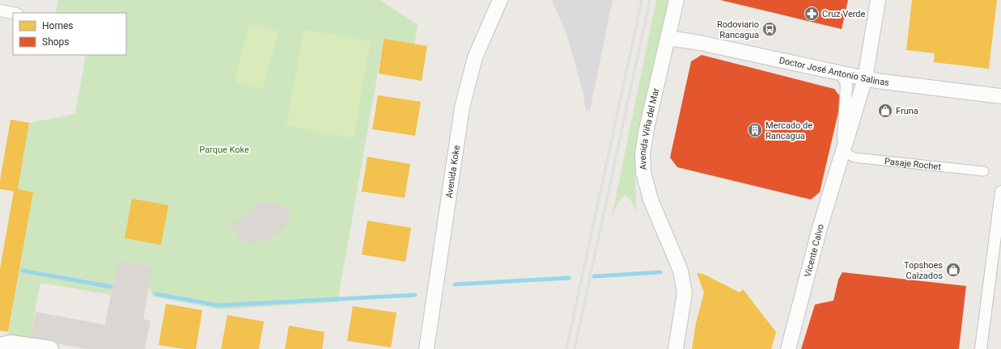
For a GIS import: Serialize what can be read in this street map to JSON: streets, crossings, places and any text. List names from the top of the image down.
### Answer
{
  "streets": {
    "street": [
      "Doctor José Antonio Salinas",
      "Avenida Viña del Mar",
      "Pasaje Rochet",
      "Avenida Koke",
      "Vicente Calvo"
    ]
  },
  "crossings": [
    ["Doctor José Antonio Salinas", "Avenida Viña del Mar"],
    ["Doctor José Antonio Salinas", "Vicente Calvo"],
    ["Pasaje Rochet", "Vicente Calvo"]
  ],
  "parks": ["Parque Koke"],
  "places": {
    "pharmacy": ["Cruz Verde"],
    "bus stop": ["Rodoviario Rancagua"],
    "shop": ["Fruna", "Topshoes Calzados"],
    "building": ["Mercado de Rancagua"]
  },
  "legend": ["Homes", "Shops"]
}
